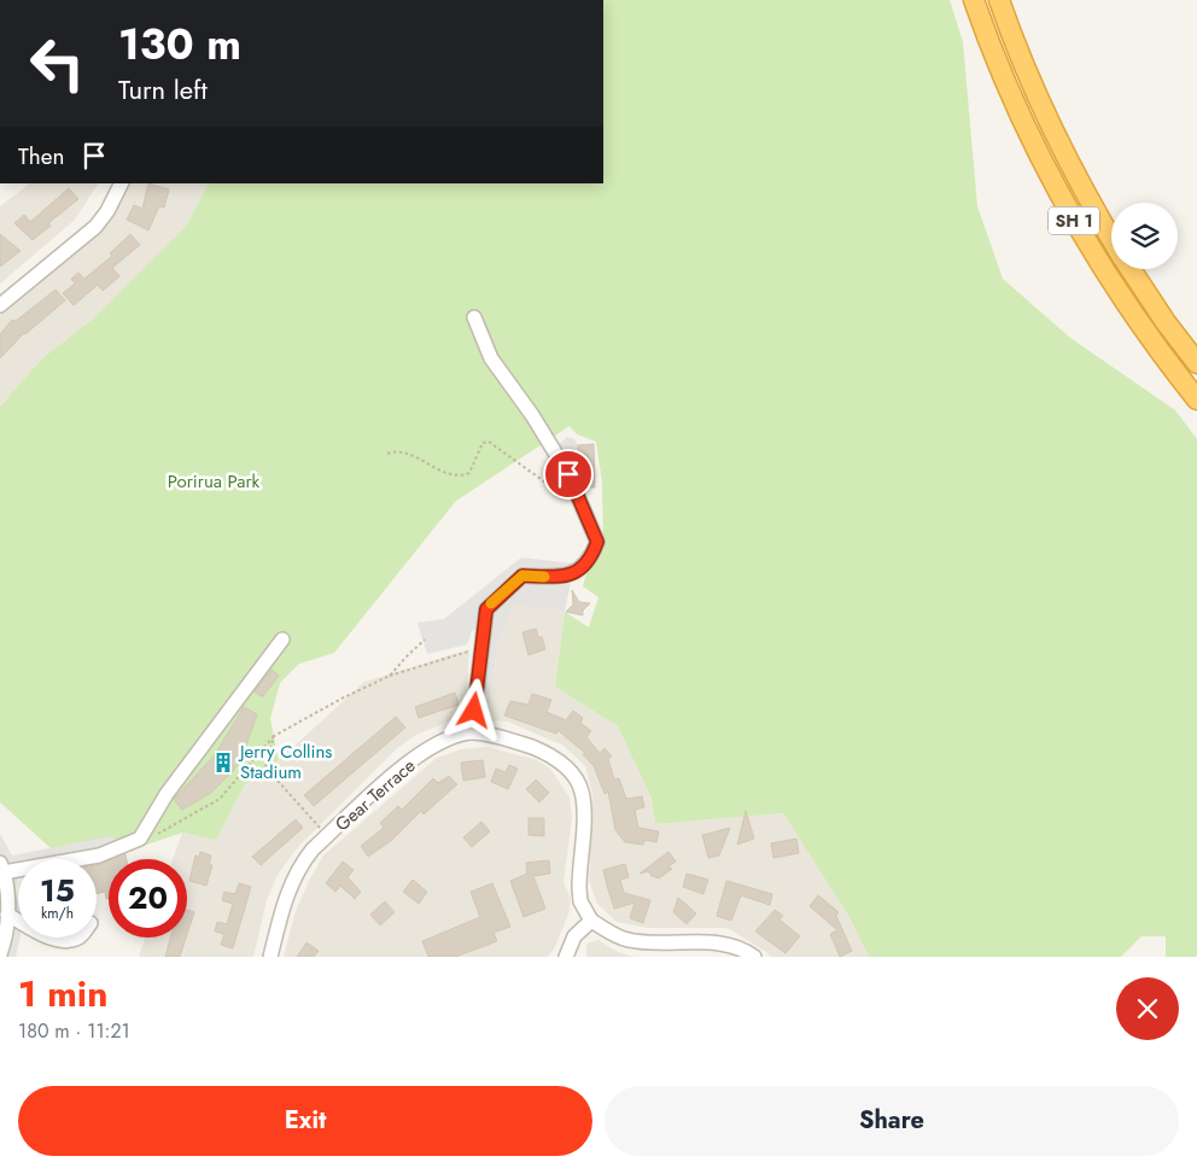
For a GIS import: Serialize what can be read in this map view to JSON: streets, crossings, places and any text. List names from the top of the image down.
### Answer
{
  "streets": {
    "highway": ["SH 1"],
    "street": ["Gear Terrace"]
  },
  "parks": ["Porirua Park"],
  "places": {
    "building": ["Jerry Collins Stadium"]
  },
  "page": {
    "turn": ["130 m", "Turn left"],
    "then": "Then",
    "speed": "15 km/h",
    "limit": "20",
    "heading": ["1 min", "180 m · 11:21"],
    "buttons": ["Exit", "Share"]
  }
}
